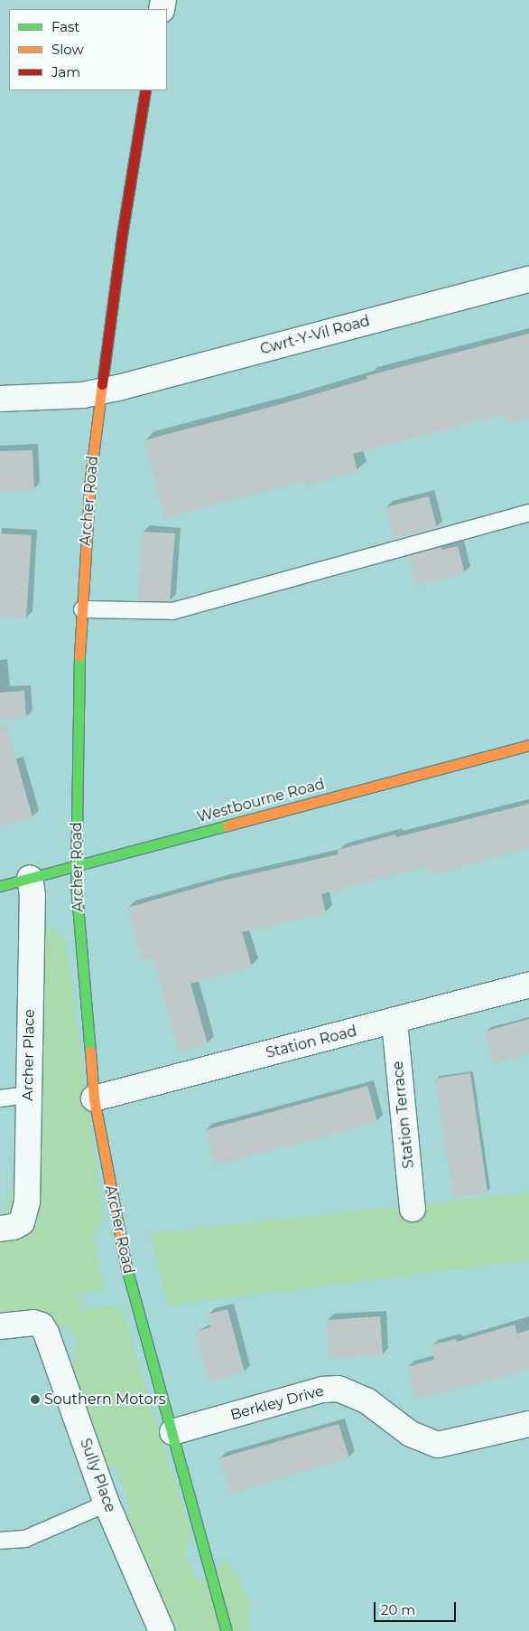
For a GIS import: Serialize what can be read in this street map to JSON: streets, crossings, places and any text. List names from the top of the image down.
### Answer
{
  "streets": {
    "street": [
      "Cwrt-Y-Vil Road",
      "Archer Road",
      "Westbourne Road",
      "Station Road",
      "Archer Place",
      "Station Terrace",
      "Berkley Drive",
      "Sully Place"
    ]
  },
  "crossings": [
    ["Cwrt-Y-Vil Road", "Archer Road"],
    ["Archer Road", "Westbourne Road"],
    ["Archer Road", "Station Road"],
    ["Archer Road", "Berkley Drive"],
    ["Westbourne Road", "Archer Place"],
    ["Station Road", "Station Terrace"]
  ],
  "places": ["Southern Motors"],
  "legend": ["Fast", "Slow", "Jam"],
  "scale_bar": "20 m"
}
